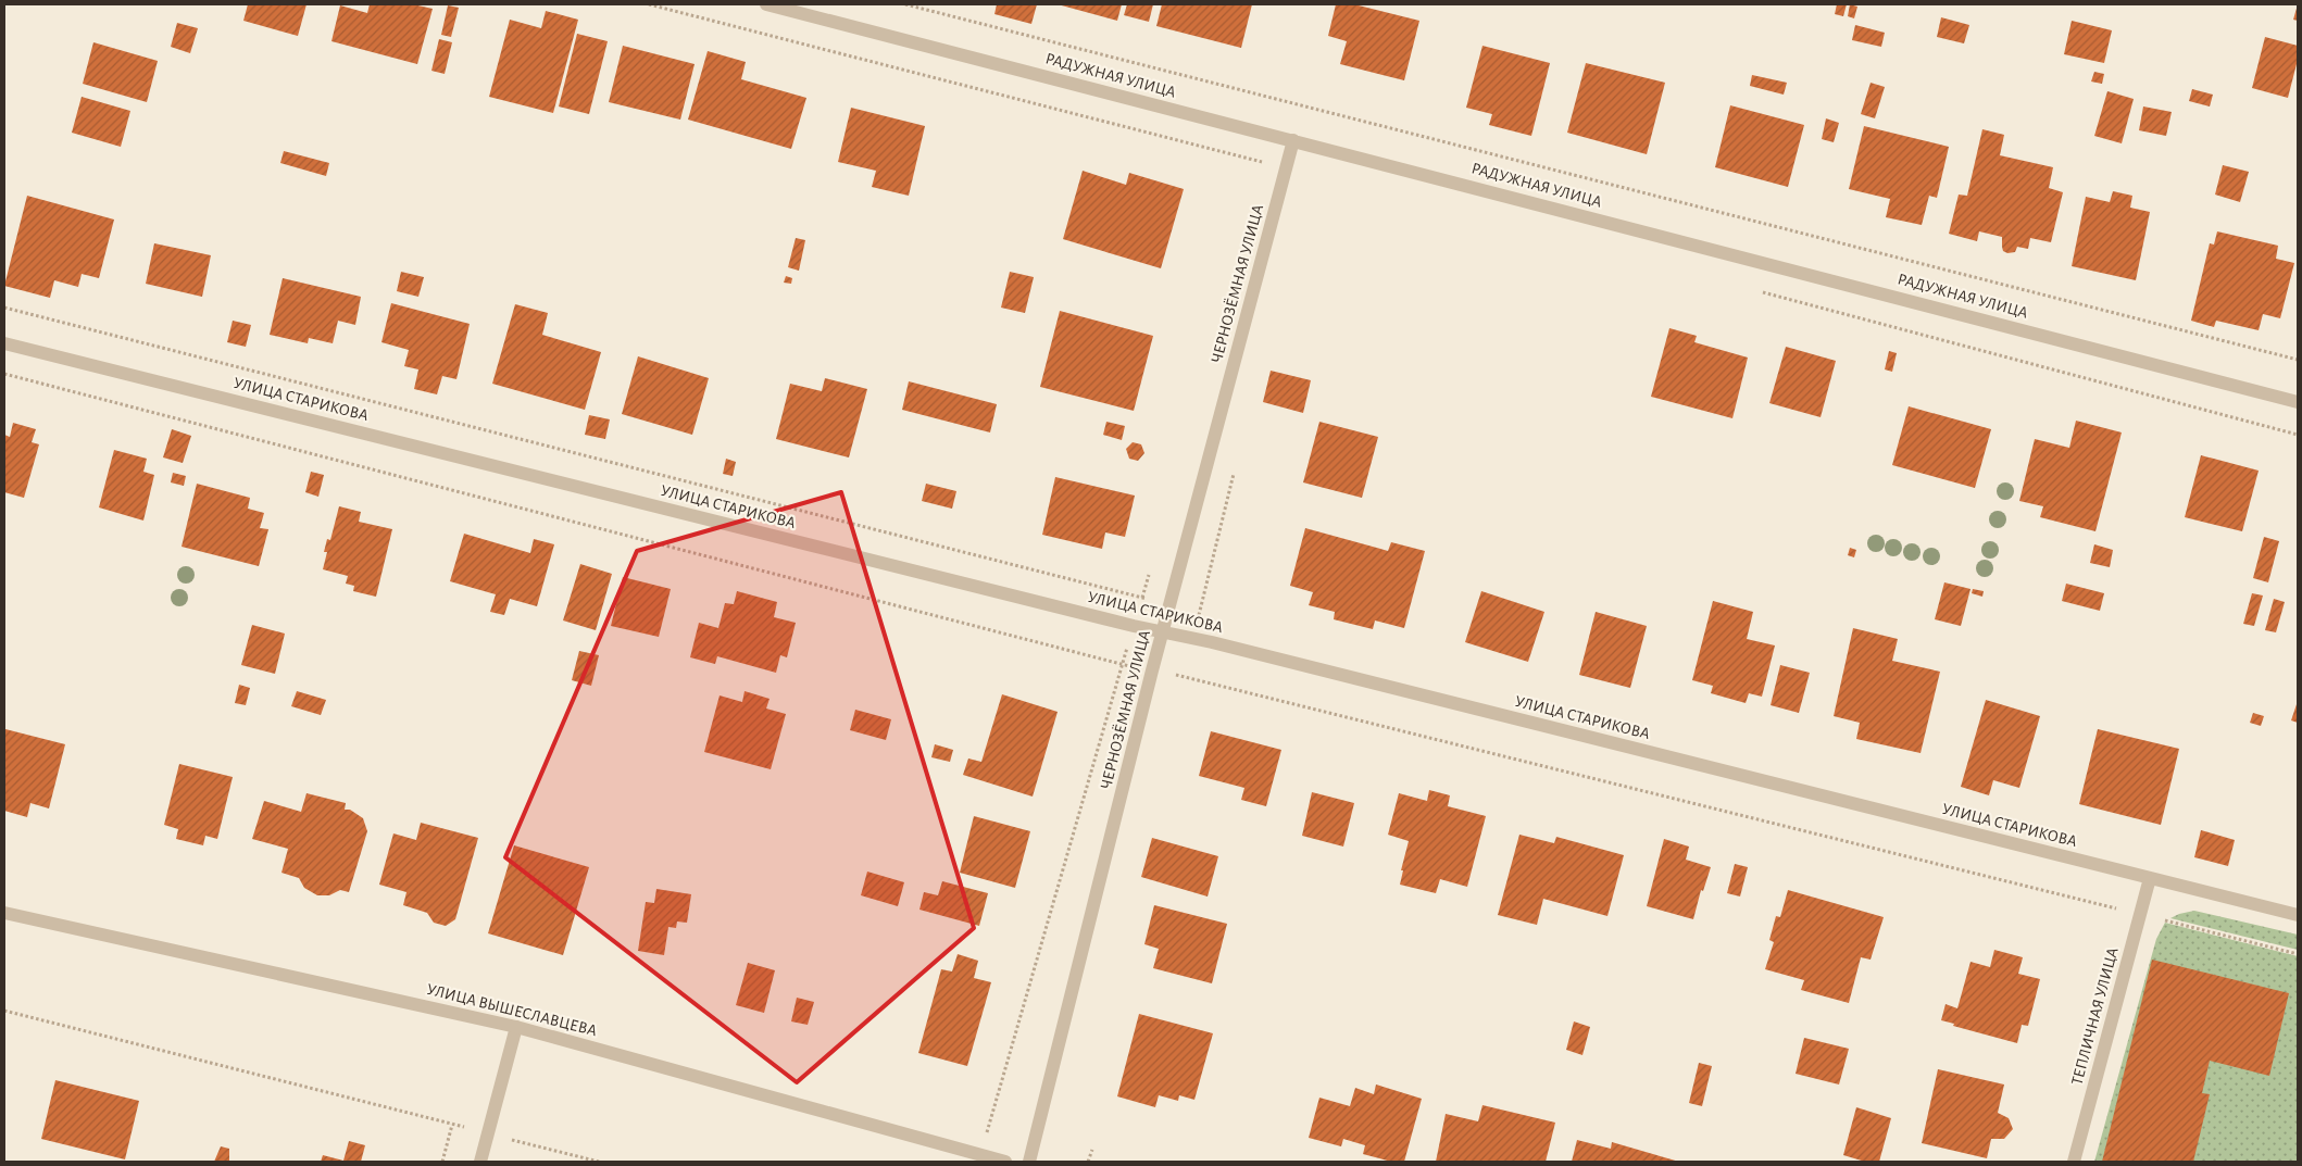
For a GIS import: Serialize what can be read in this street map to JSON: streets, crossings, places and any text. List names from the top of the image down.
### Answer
{
  "streets": {
    "street": [
      "РАДУЖНАЯ УЛИЦА",
      "ЧЕРНОЗЁМНАЯ УЛИЦА",
      "УЛИЦА СТАРИКОВА",
      "УЛИЦА ВЫШЕСЛАВЦЕВА",
      "ТЕПЛИЧНАЯ УЛИЦА"
    ]
  },
  "crossings": [
    ["РАДУЖНАЯ УЛИЦА", "ЧЕРНОЗЁМНАЯ УЛИЦА"],
    ["ЧЕРНОЗЁМНАЯ УЛИЦА", "УЛИЦА СТАРИКОВА"],
    ["УЛИЦА СТАРИКОВА", "ТЕПЛИЧНАЯ УЛИЦА"]
  ]
}
